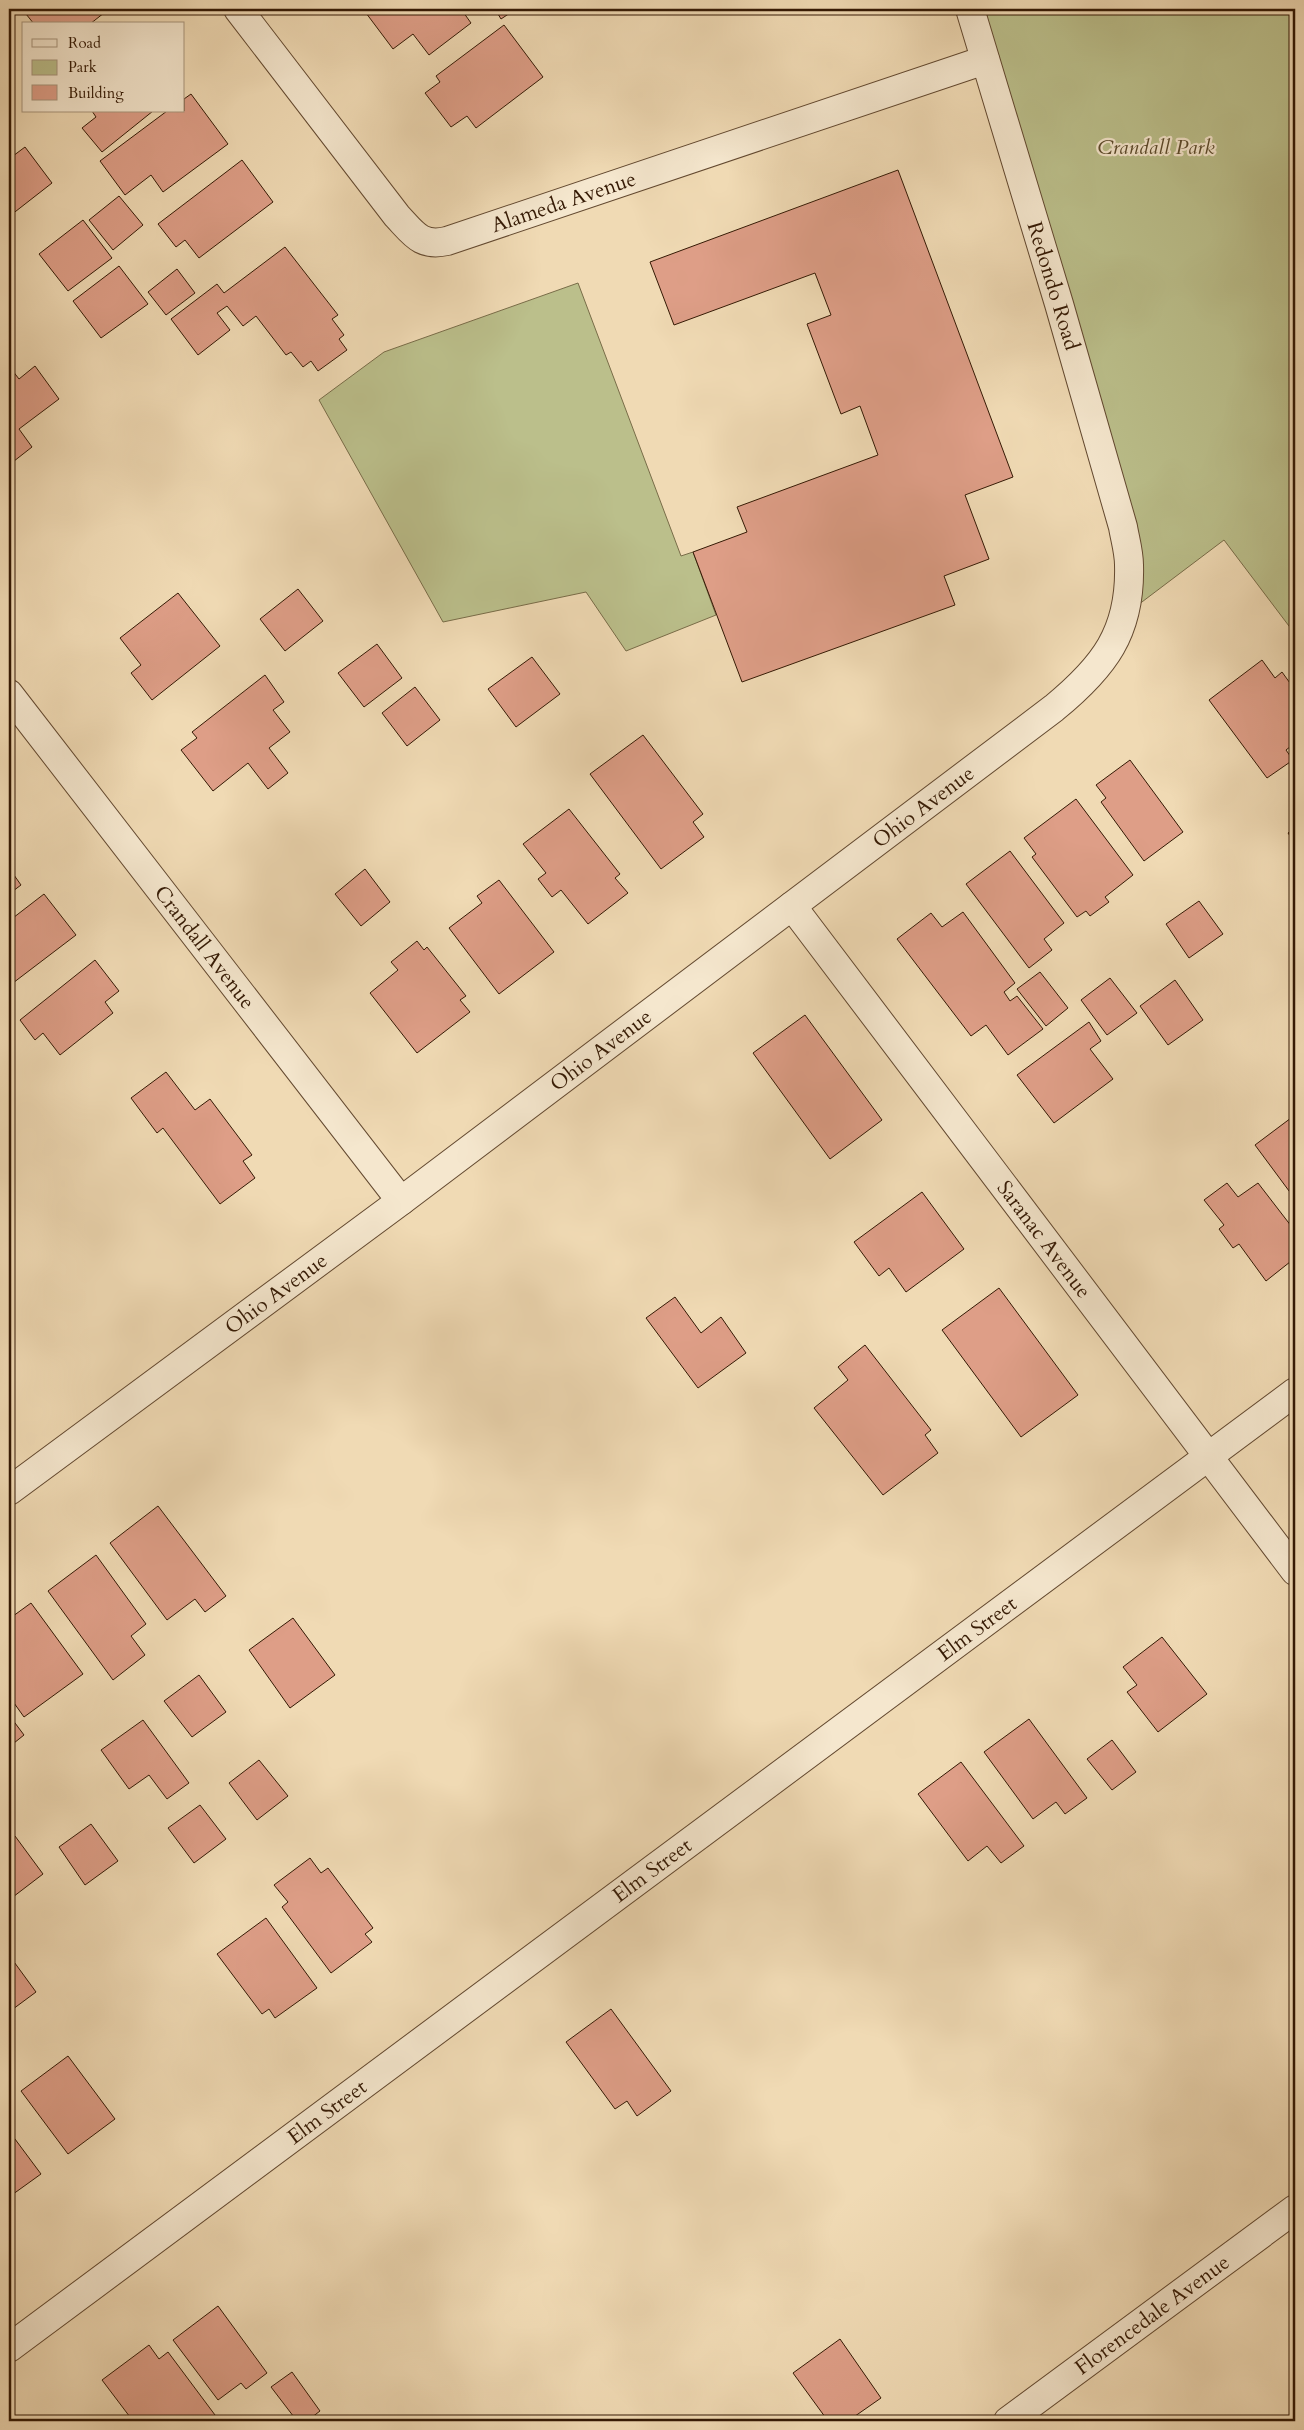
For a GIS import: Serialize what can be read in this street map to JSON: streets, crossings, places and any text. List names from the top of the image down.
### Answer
{
  "streets": {
    "street": [
      "Alameda Avenue",
      "Redondo Road",
      "Ohio Avenue",
      "Crandall Avenue",
      "Saranac Avenue",
      "Elm Street",
      "Florencedale Avenue"
    ]
  },
  "crossings": [
    ["Alameda Avenue", "Redondo Road"],
    ["Redondo Road", "Ohio Avenue"],
    ["Ohio Avenue", "Crandall Avenue"],
    ["Ohio Avenue", "Saranac Avenue"],
    ["Saranac Avenue", "Elm Street"]
  ],
  "parks": ["Crandall Park"],
  "legend": ["Road", "Park", "Building"]
}
